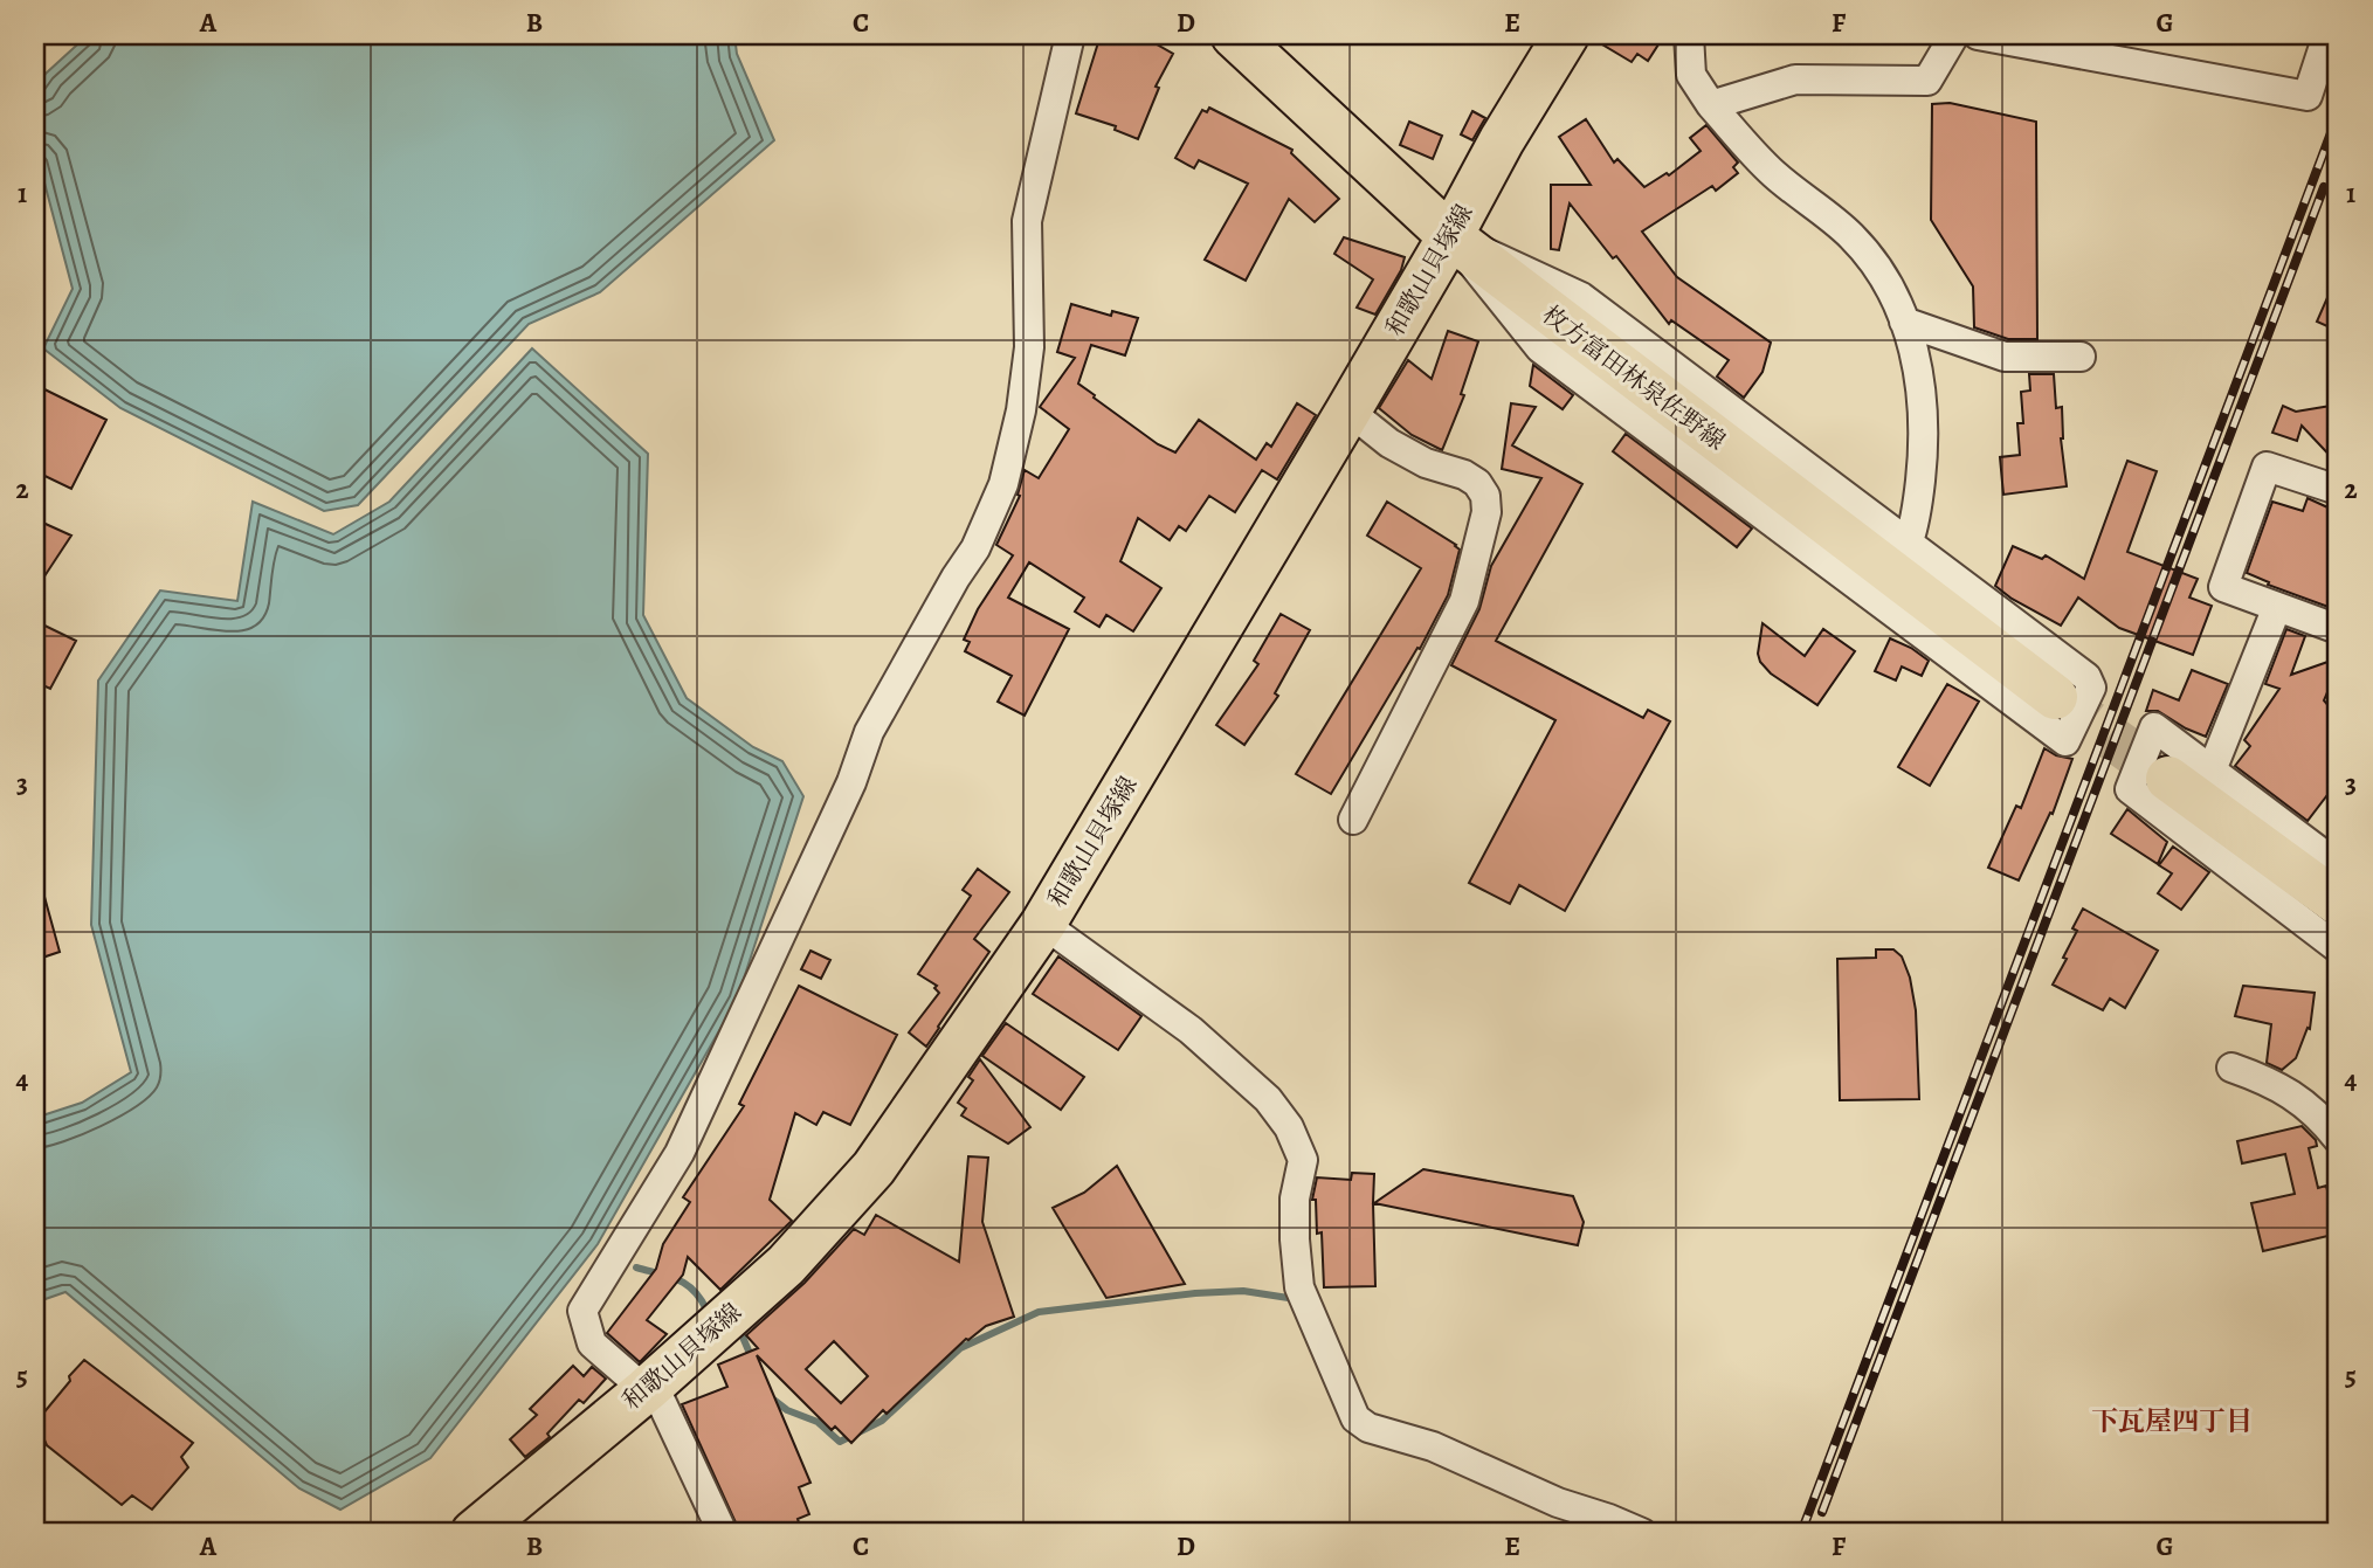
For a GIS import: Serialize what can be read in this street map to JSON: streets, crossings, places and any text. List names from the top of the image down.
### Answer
{
  "streets": {
    "main road": ["和歌山貝塚線", "枚方富田林泉佐野線"]
  },
  "crossings": [
    ["和歌山貝塚線", "枚方富田林泉佐野線"]
  ],
  "districts": ["下瓦屋四丁目"],
  "grid": {
    "columns": [
      "A",
      "B",
      "C",
      "D",
      "E",
      "F",
      "G"
    ],
    "rows": [
      "1",
      "2",
      "3",
      "4",
      "5"
    ]
  }
}
